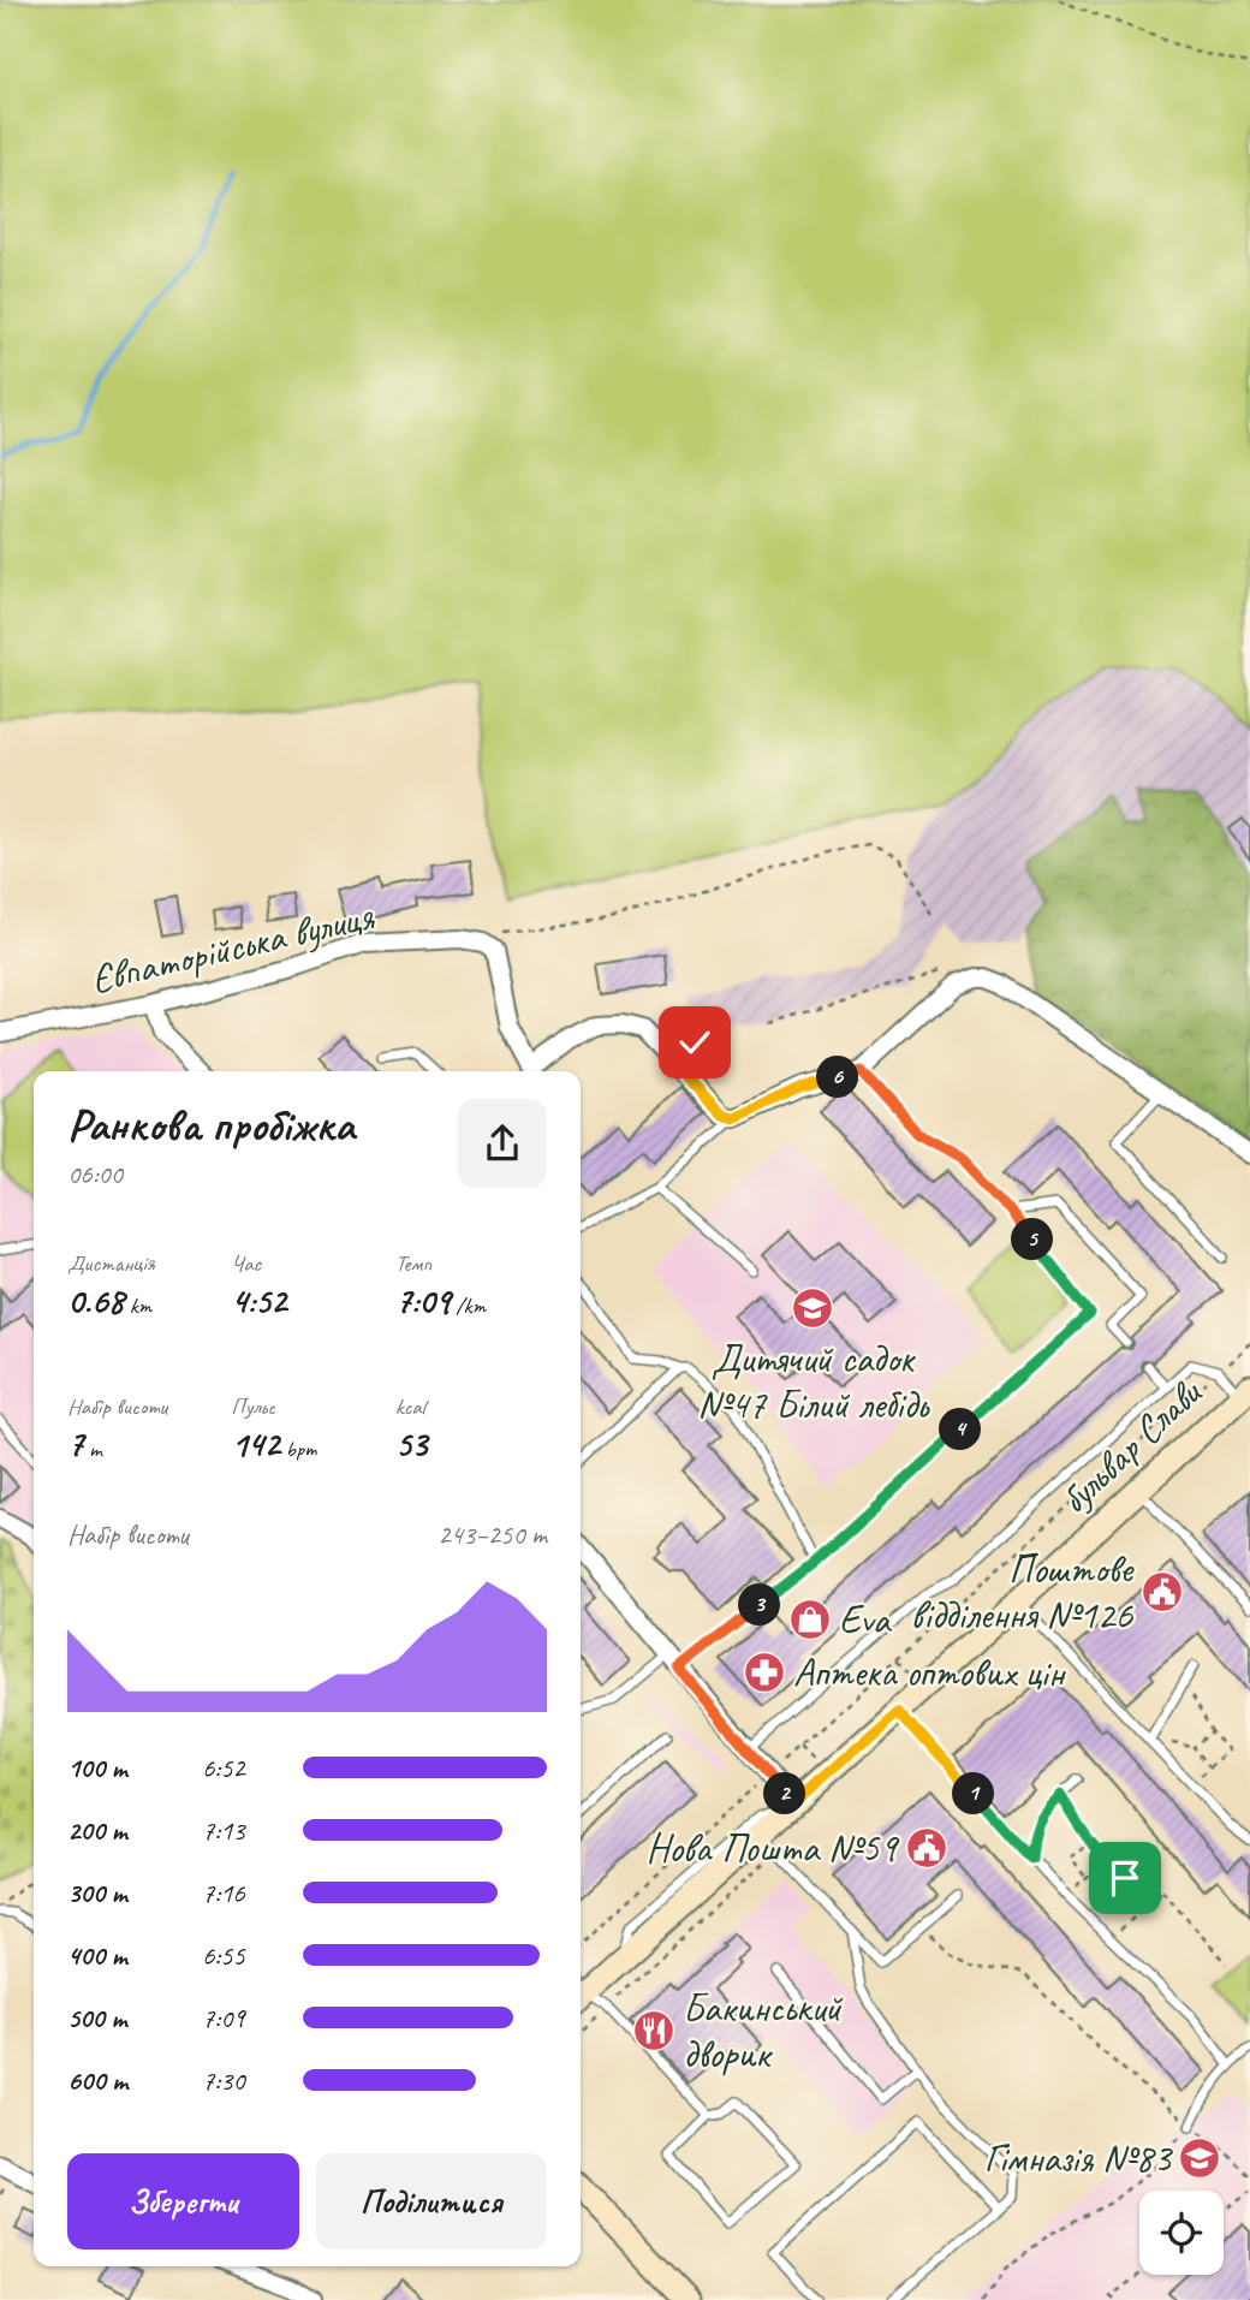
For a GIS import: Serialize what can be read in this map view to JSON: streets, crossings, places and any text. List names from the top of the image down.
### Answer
{
  "streets": {
    "street": ["Євпаторійська вулиця", "бульвар Слави"]
  },
  "places": {
    "school or university": ["Дитячий садок №47 Білий лебідь", "Гімназія №83"],
    "public building": ["Поштове відділення №126", "Нова Пошта №59"],
    "shop": ["Eva"],
    "pharmacy": ["Аптека оптових цін"],
    "restaurant": ["Бакинський дворик"]
  },
  "page": {
    "pins": [
      "6",
      "5",
      "4",
      "3",
      "1",
      "2"
    ],
    "heading": ["Ранкова пробіжка", "06:00"],
    "stats": [
      ["Дистанція", "0.68 km"],
      ["Час", "4:52"],
      ["Темп", "7:09 /km"],
      ["Набір висоти", "7 m"],
      ["Пульс", "142 bpm"],
      ["kcal", "53"]
    ],
    "chart": ["Набір висоти", "243–250 m"],
    "list": [
      {
        "name": "100 m",
        "note": "6:52"
      },
      {
        "name": "200 m",
        "note": "7:13"
      },
      {
        "name": "300 m",
        "note": "7:16"
      },
      {
        "name": "400 m",
        "note": "6:55"
      },
      {
        "name": "500 m",
        "note": "7:09"
      },
      {
        "name": "600 m",
        "note": "7:30"
      }
    ],
    "buttons": ["Зберегти", "Поділитися"]
  }
}
